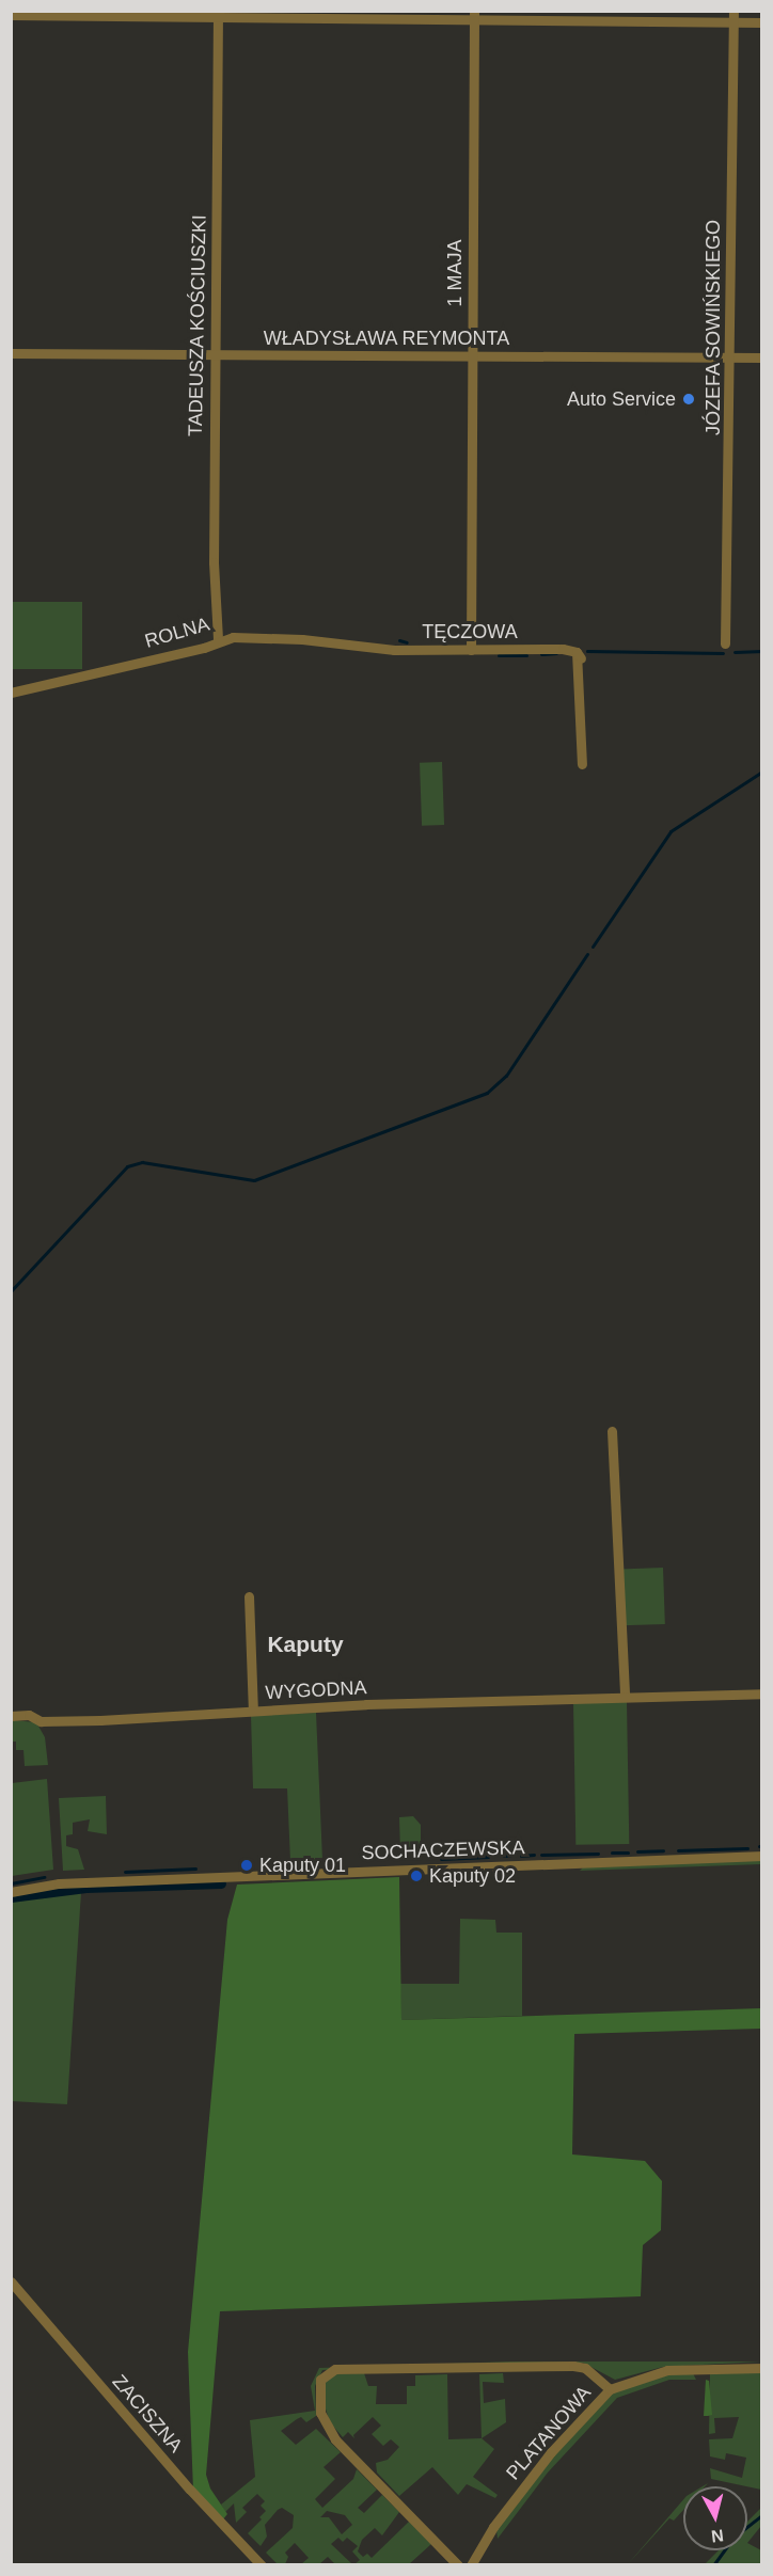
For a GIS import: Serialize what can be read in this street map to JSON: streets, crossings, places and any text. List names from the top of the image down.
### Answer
{
  "streets": {
    "street": [
      "1 MAJA",
      "TADEUSZA KOŚCIUSZKI",
      "JÓZEFA SOWIŃSKIEGO",
      "WŁADYSŁAWA REYMONTA",
      "TĘCZOWA",
      "ROLNA",
      "WYGODNA",
      "SOCHACZEWSKA",
      "ZACISZNA",
      "PLATANOWA"
    ]
  },
  "crossings": [
    ["1 MAJA", "WŁADYSŁAWA REYMONTA"],
    ["1 MAJA", "TĘCZOWA"],
    ["TADEUSZA KOŚCIUSZKI", "WŁADYSŁAWA REYMONTA"],
    ["TADEUSZA KOŚCIUSZKI", "ROLNA"],
    ["JÓZEFA SOWIŃSKIEGO", "WŁADYSŁAWA REYMONTA"],
    ["TĘCZOWA", "ROLNA"]
  ],
  "districts": ["Kaputy"],
  "places": ["Auto Service", "Kaputy 01", "Kaputy 02"],
  "north": "bottom"
}
